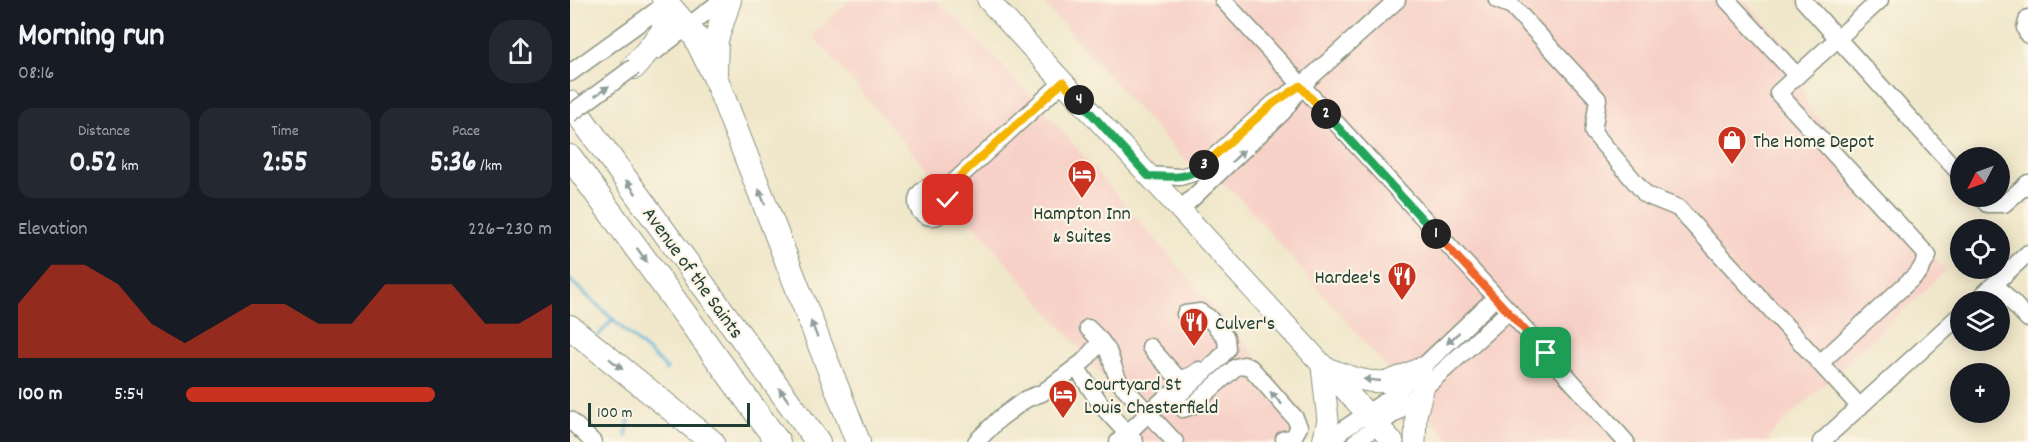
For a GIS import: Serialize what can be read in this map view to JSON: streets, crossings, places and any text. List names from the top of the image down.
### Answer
{
  "streets": {
    "highway": ["Avenue of the Saints"]
  },
  "places": {
    "shop": ["The Home Depot"],
    "hotel": ["Hampton Inn & Suites", "Courtyard St Louis Chesterfield"],
    "restaurant": ["Hardee's", "Culver's"]
  },
  "scale_bar": "100 m",
  "north": "bottom left",
  "page": {
    "heading": ["Morning run", "08:16"],
    "pins": [
      "4",
      "2",
      "3",
      "1"
    ],
    "stats": [
      ["Distance", "0.52 km"],
      ["Time", "2:55"],
      ["Pace", "5:36 /km"]
    ],
    "map_buttons": "+",
    "chart": ["Elevation", "226–230 m"],
    "list": [
      {
        "name": "100 m",
        "note": "5:54"
      }
    ],
    "scale": "100 m"
  }
}
